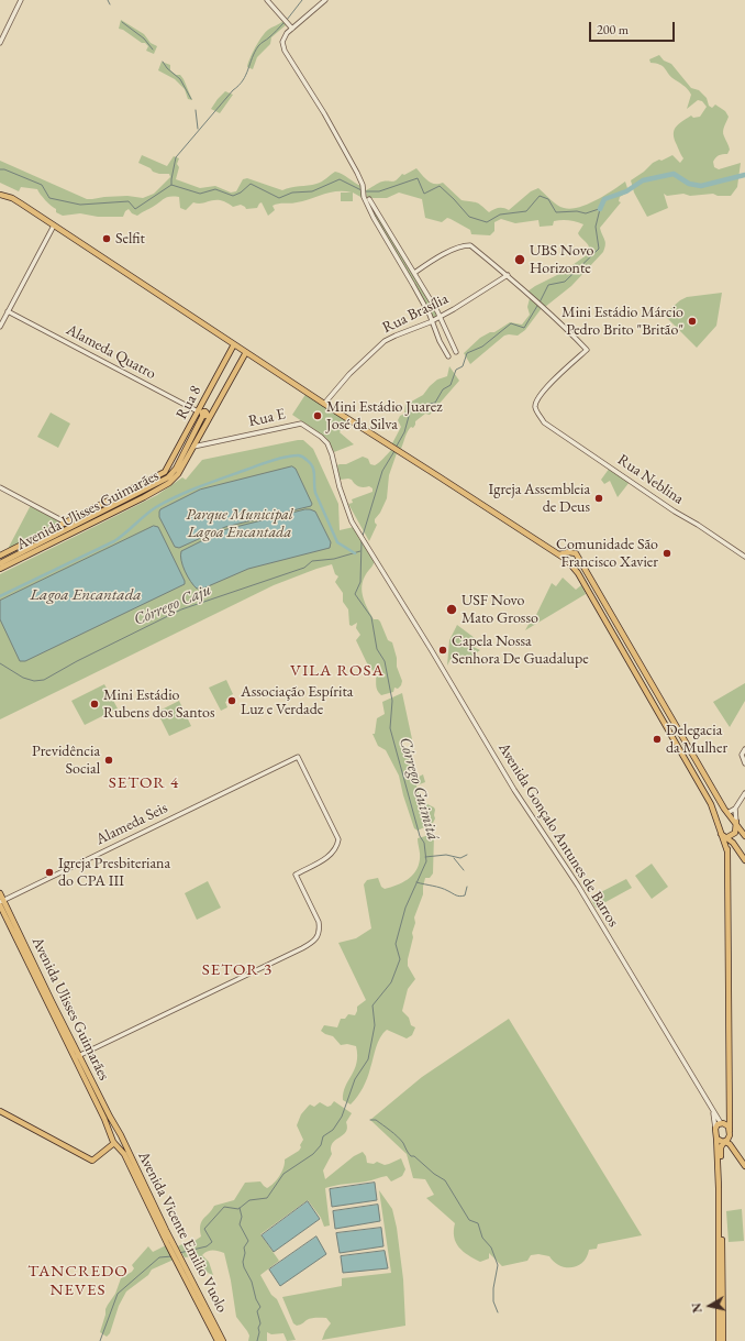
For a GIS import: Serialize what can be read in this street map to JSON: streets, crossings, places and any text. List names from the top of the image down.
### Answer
{
  "streets": {
    "main road": ["Rua 8", "Avenida Ulisses Guimarães", "Avenida Vicente Emilio Vuolo"],
    "street": [
      "Rua Brasília",
      "Alameda Quatro",
      "Rua E",
      "Rua Neblina",
      "Alameda Seis",
      "Avenida Gonçalo Antunes de Barros"
    ]
  },
  "crossings": [
    ["Rua Brasília", "Rua Neblina"],
    ["Alameda Quatro", "Rua 8"],
    ["Alameda Quatro", "Avenida Ulisses Guimarães"],
    ["Rua 8", "Avenida Ulisses Guimarães"],
    ["Rua E", "Avenida Ulisses Guimarães"],
    ["Rua E", "Avenida Gonçalo Antunes de Barros"],
    ["Avenida Ulisses Guimarães", "Alameda Seis"],
    ["Avenida Ulisses Guimarães", "Avenida Vicente Emilio Vuolo"]
  ],
  "districts": [
    "VILA ROSA",
    "SETOR 4",
    "SETOR 3",
    "TANCREDO NEVES"
  ],
  "water": ["Lagoa Encantada", "Córrego Caju", "Córrego Guimitá"],
  "parks": ["Parque Municipal Lagoa Encantada"],
  "places": [
    "Selfit",
    "UBS Novo Horizonte",
    "Mini Estádio Márcio Pedro Brito \"Britão\"",
    "Mini Estádio Juarez José da Silva",
    "Igreja Assembleia de Deus",
    "Comunidade São Francisco Xavier",
    "USF Novo Mato Grosso",
    "Capela Nossa Senhora De Guadalupe",
    "Associação Espírita Luz e Verdade",
    "Mini Estádio Rubens dos Santos",
    "Delegacia da Mulher",
    "Previdência Social",
    "Igreja Presbiteriana do CPA III"
  ],
  "scale_bar": "200 m",
  "north": "left"
}
